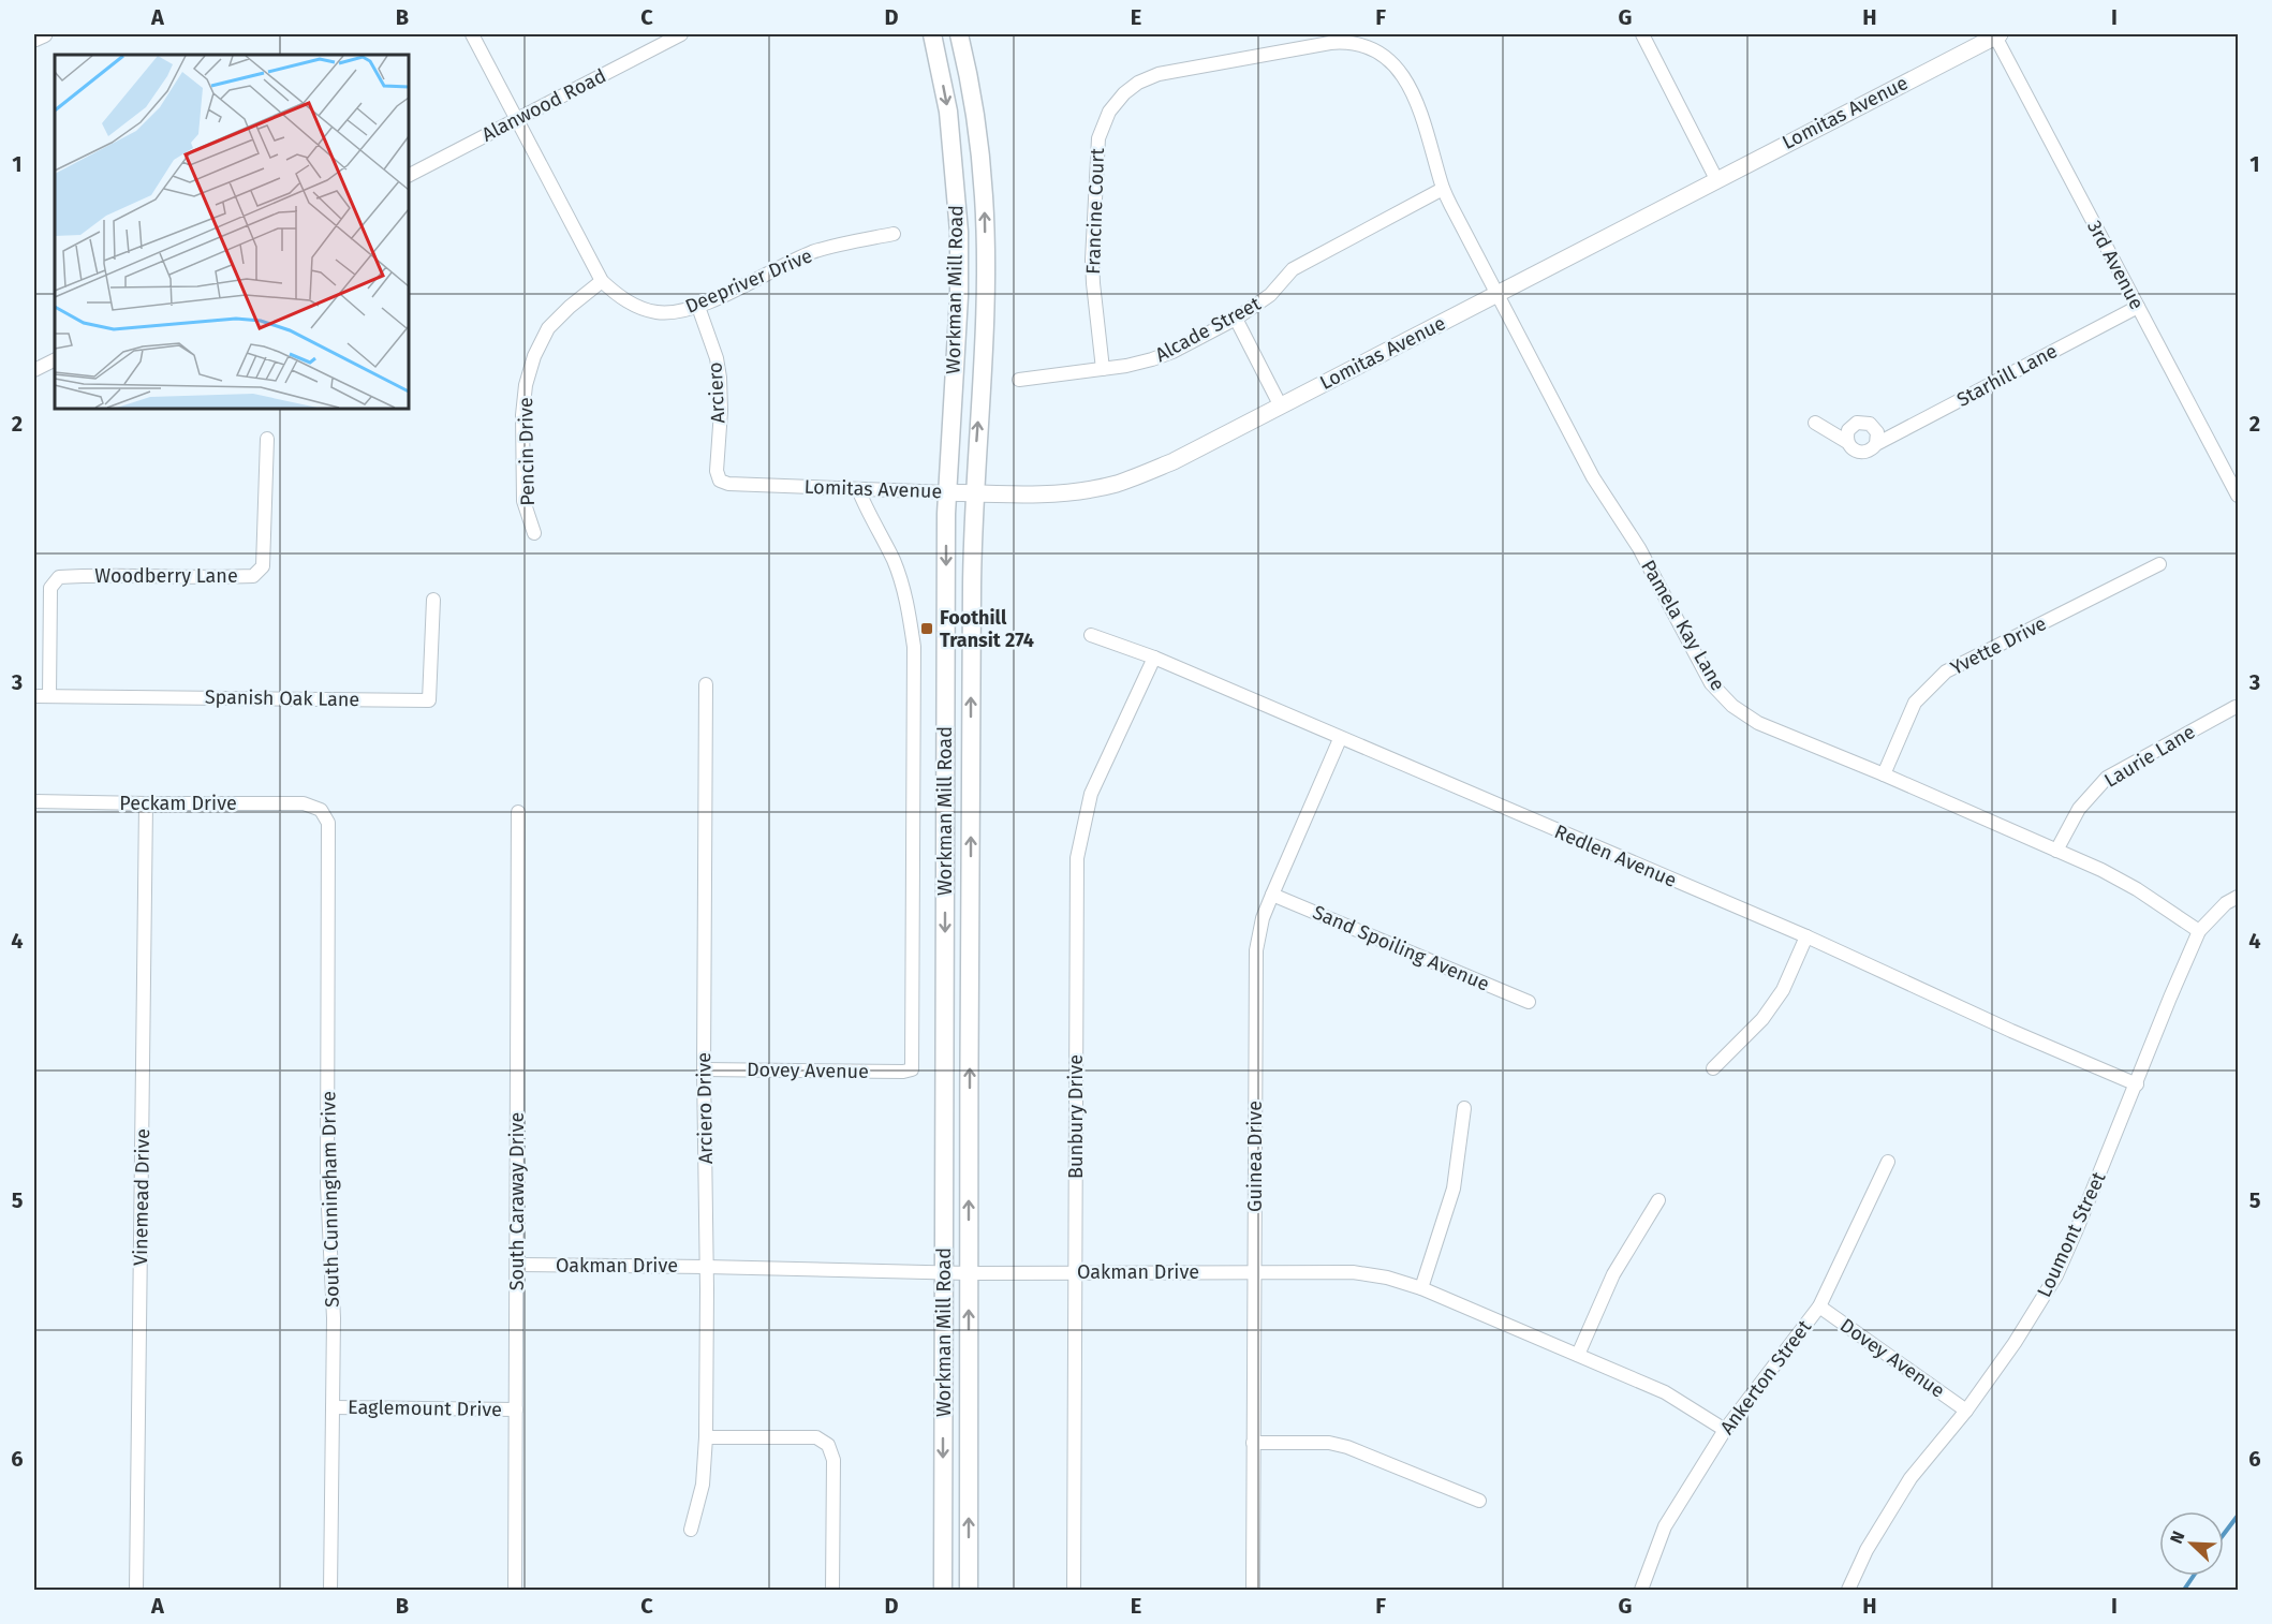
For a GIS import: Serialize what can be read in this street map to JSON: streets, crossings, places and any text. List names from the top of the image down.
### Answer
{
  "streets": {
    "main road": ["Workman Mill Road"],
    "street": [
      "Alanwood Road",
      "Lomitas Avenue",
      "Francine Court",
      "3rd Avenue",
      "Deepriver Drive",
      "Alcade Street",
      "Starhill Lane",
      "Arciero",
      "Pencin Drive",
      "Woodberry Lane",
      "Pamela Kay Lane",
      "Yvette Drive",
      "Spanish Oak Lane",
      "Laurie Lane",
      "Peckam Drive",
      "Redlen Avenue",
      "Sand Spoiling Avenue",
      "Dovey Avenue",
      "Arciero Drive",
      "Bunbury Drive",
      "Guinea Drive",
      "Vinemead Drive",
      "South Cunningham Drive",
      "South Caraway Drive",
      "Loumont Street",
      "Oakman Drive",
      "Ankerton Street",
      "Eaglemount Drive"
    ]
  },
  "crossings": [
    ["Alanwood Road", "Deepriver Drive"],
    ["Lomitas Avenue", "3rd Avenue"],
    ["Lomitas Avenue", "Workman Mill Road"],
    ["Lomitas Avenue", "Arciero"],
    ["Lomitas Avenue", "Pamela Kay Lane"],
    ["Lomitas Avenue", "Dovey Avenue"],
    ["Francine Court", "Alcade Street"],
    ["Francine Court", "Pamela Kay Lane"],
    ["3rd Avenue", "Starhill Lane"],
    ["Deepriver Drive", "Arciero"],
    ["Deepriver Drive", "Pencin Drive"],
    ["Workman Mill Road", "Oakman Drive"],
    ["Alcade Street", "Pamela Kay Lane"],
    ["Woodberry Lane", "Spanish Oak Lane"],
    ["Pamela Kay Lane", "Yvette Drive"],
    ["Pamela Kay Lane", "Laurie Lane"],
    ["Pamela Kay Lane", "Loumont Street"],
    ["Peckam Drive", "Vinemead Drive"],
    ["Peckam Drive", "South Cunningham Drive"],
    ["Redlen Avenue", "Bunbury Drive"],
    ["Redlen Avenue", "Guinea Drive"],
    ["Redlen Avenue", "Loumont Street"],
    ["Sand Spoiling Avenue", "Guinea Drive"],
    ["Dovey Avenue", "Arciero Drive"],
    ["Dovey Avenue", "Loumont Street"],
    ["Dovey Avenue", "Ankerton Street"],
    ["Arciero Drive", "Oakman Drive"],
    ["Bunbury Drive", "Oakman Drive"],
    ["Guinea Drive", "Oakman Drive"],
    ["South Cunningham Drive", "Eaglemount Drive"],
    ["South Caraway Drive", "Oakman Drive"],
    ["South Caraway Drive", "Eaglemount Drive"],
    ["Oakman Drive", "Ankerton Street"]
  ],
  "places": {
    "transit": ["Foothill Transit 274"]
  },
  "north": "top left",
  "grid": {
    "columns": [
      "A",
      "B",
      "C",
      "D",
      "E",
      "F",
      "G",
      "H",
      "I"
    ],
    "rows": [
      "1",
      "2",
      "3",
      "4",
      "5",
      "6"
    ]
  }
}
